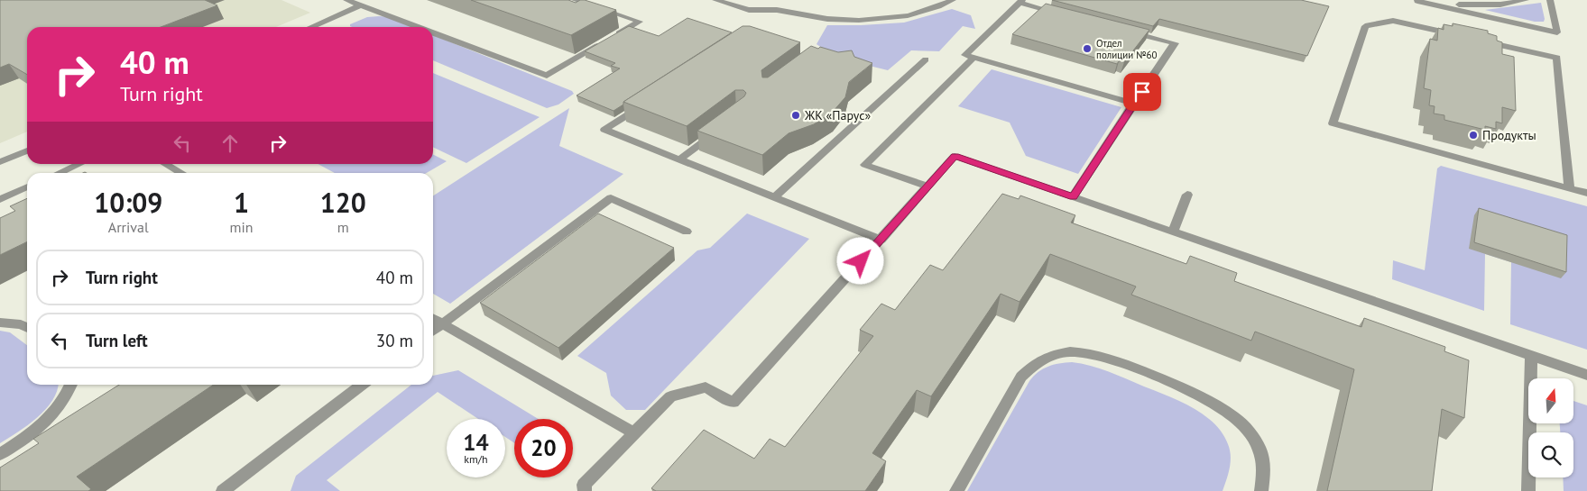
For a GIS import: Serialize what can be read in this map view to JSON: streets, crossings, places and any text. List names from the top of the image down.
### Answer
{
  "places": ["Отдел полиции №60", "ЖК «Парус»", "Продукты"],
  "north": "top",
  "page": {
    "turn": ["40 m", "Turn right"],
    "eta": [
      "10:09",
      "Arrival",
      "1",
      "min",
      "120",
      "m"
    ],
    "list": [
      {
        "name": "Turn right",
        "value": "40 m"
      },
      {
        "name": "Turn left",
        "value": "30 m"
      }
    ],
    "speed": "14 km/h",
    "limit": "20"
  }
}
